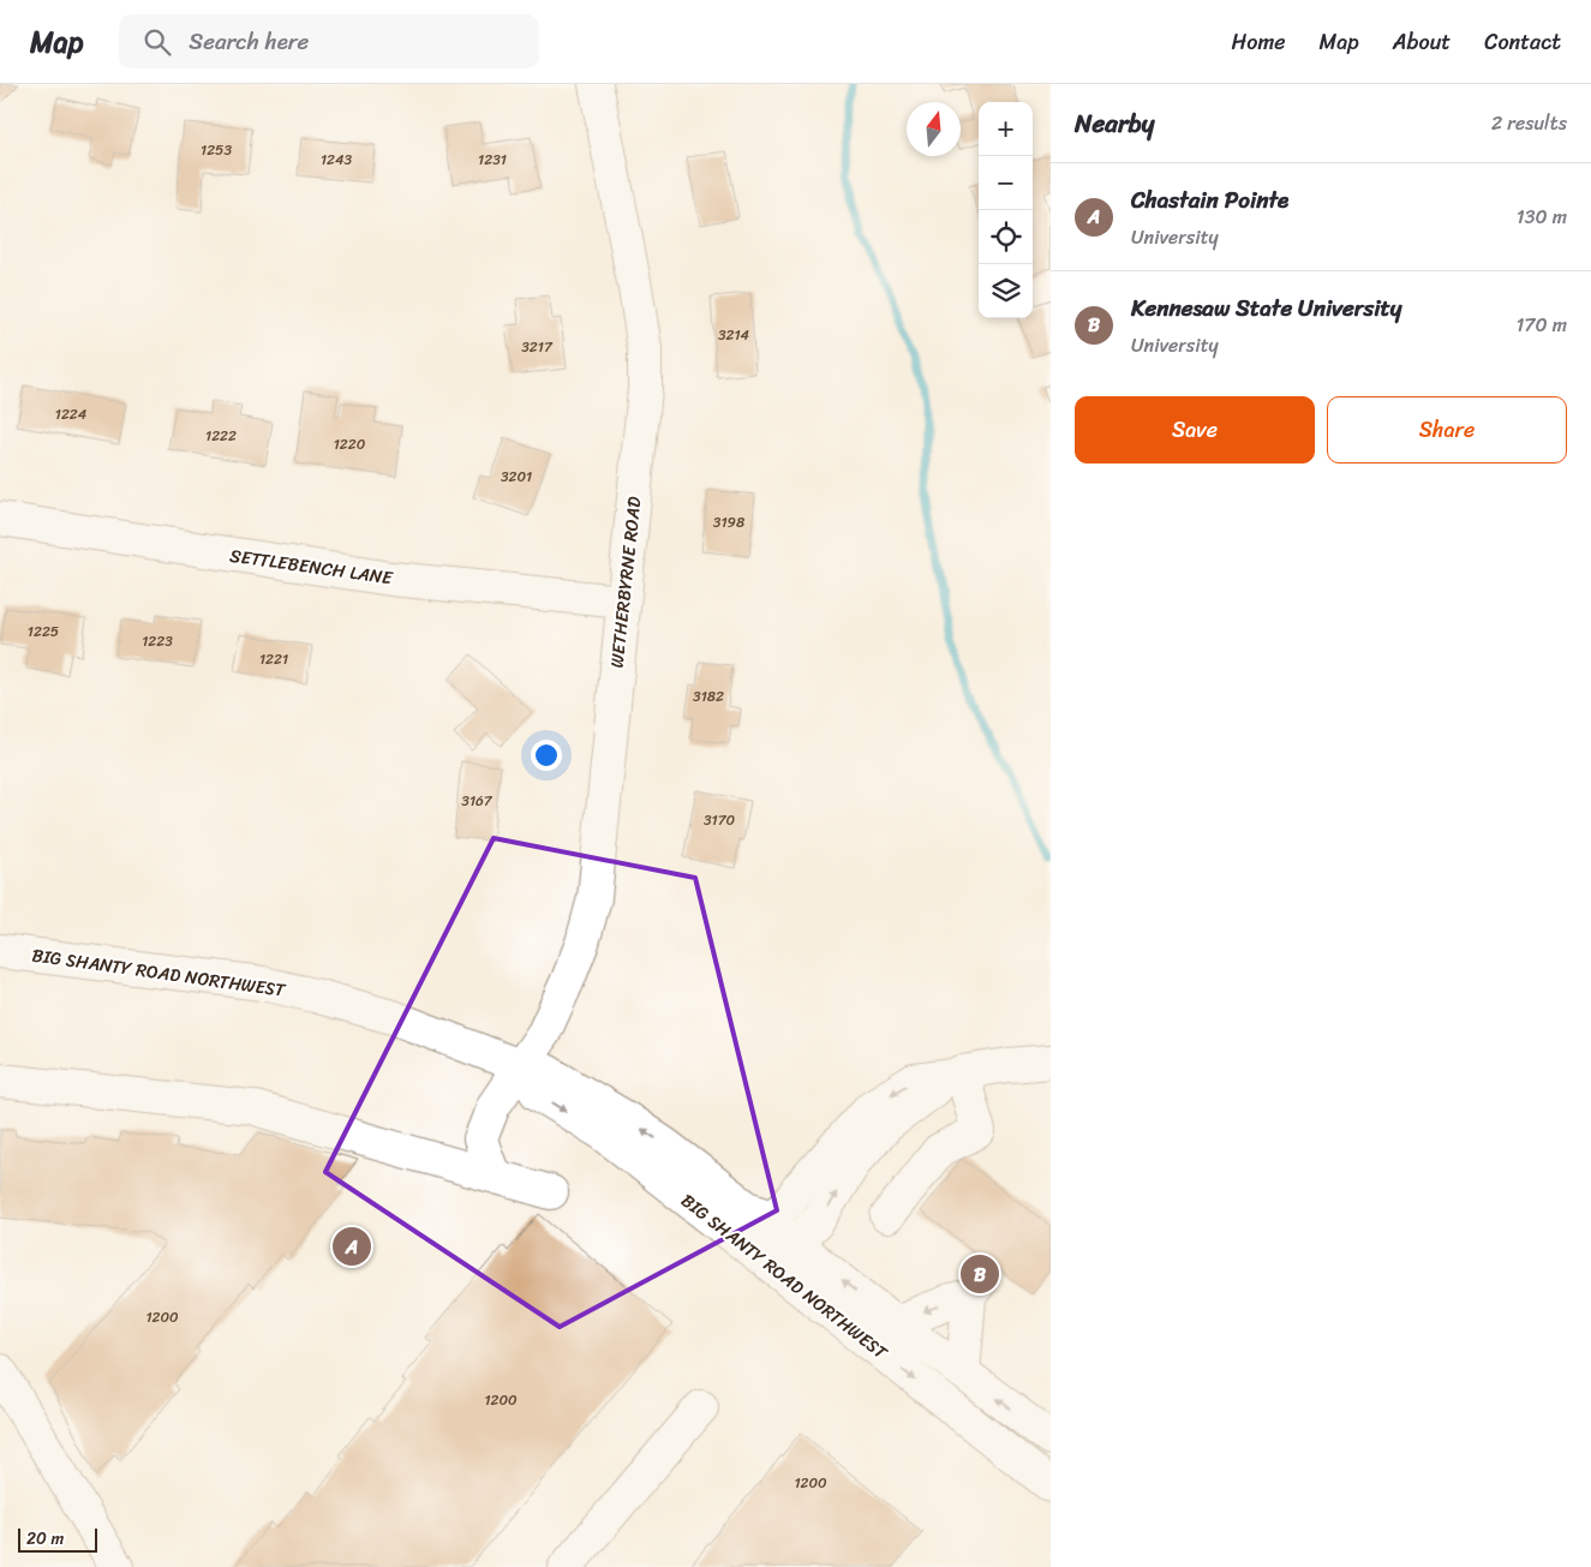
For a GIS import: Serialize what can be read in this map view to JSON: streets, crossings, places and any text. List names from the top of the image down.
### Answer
{
  "streets": {
    "street": ["SETTLEBENCH LANE", "WETHERBYRNE ROAD", "BIG SHANTY ROAD NORTHWEST"]
  },
  "crossings": [
    ["SETTLEBENCH LANE", "WETHERBYRNE ROAD"],
    ["WETHERBYRNE ROAD", "BIG SHANTY ROAD NORTHWEST"]
  ],
  "house_numbers": [
    "1253",
    "1243",
    "1231",
    "3214",
    "3217",
    "1224",
    "1222",
    "1220",
    "3201",
    "3198",
    "1225",
    "1223",
    "1221",
    "3182",
    "3167",
    "3170",
    "1200",
    "1200",
    "1200"
  ],
  "scale_bar": "20 m",
  "north": "top",
  "page": {
    "header": "Map",
    "search": "Search here",
    "nav": [
      "Home",
      "Map",
      "About",
      "Contact"
    ],
    "heading": ["Nearby", "2 results"],
    "map_buttons": ["+", "−"],
    "list": [
      {
        "mark": "A",
        "name": "Chastain Pointe",
        "note": "University",
        "value": "130 m"
      },
      {
        "mark": "B",
        "name": "Kennesaw State University",
        "note": "University",
        "value": "170 m"
      }
    ],
    "buttons": ["Save", "Share"],
    "pins": ["A", "B"],
    "scale": "20 m"
  }
}
